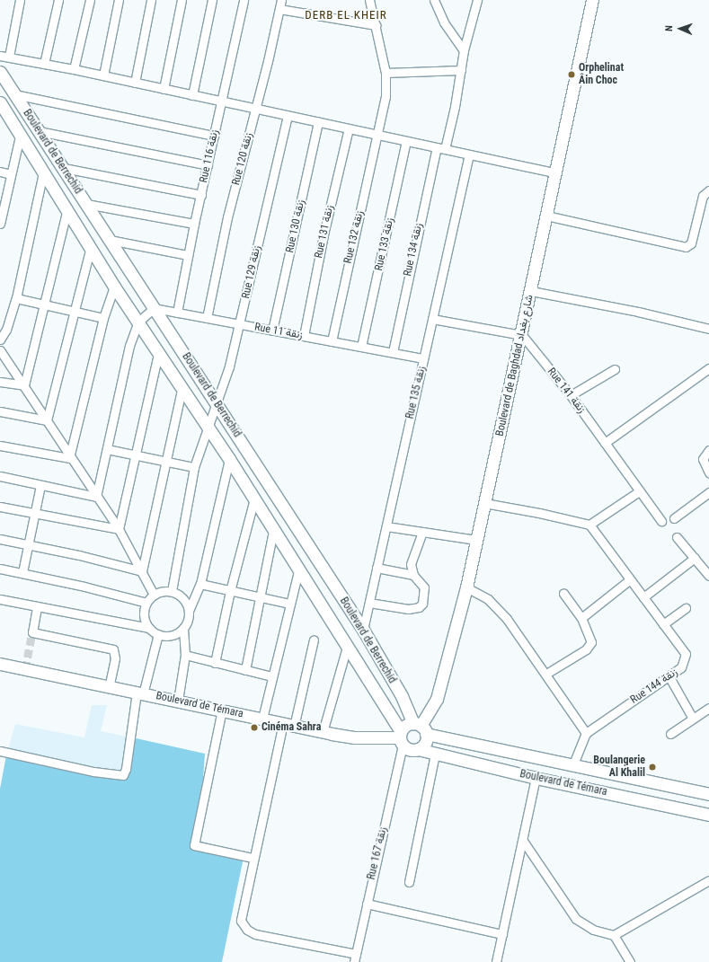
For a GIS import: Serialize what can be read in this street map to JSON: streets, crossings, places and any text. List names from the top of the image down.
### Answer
{
  "streets": {
    "street": [
      "Boulevard de Berrechid",
      "Rue 116 زنقة",
      "Rue 120 زنقة",
      "Rue 130 زنقة",
      "Rue 131 زنقة",
      "Rue 132 زنقة",
      "Rue 133 زنقة",
      "Rue 134 زنقة",
      "Rue 129 زنقة",
      "Rue 11 زنقة",
      "Boulevard de Baghdad شارع بغداد",
      "Rue 141 زنقة",
      "Rue 135 زنقة",
      "Rue 144 زنقة",
      "Boulevard de Témara",
      "Rue 167 زنقة"
    ]
  },
  "crossings": [
    ["Boulevard de Berrechid", "Rue 129 زنقة"],
    ["Boulevard de Berrechid", "Rue 11 زنقة"],
    ["Boulevard de Berrechid", "Boulevard de Baghdad شارع بغداد"],
    ["Boulevard de Berrechid", "Rue 135 زنقة"],
    ["Boulevard de Berrechid", "Boulevard de Témara"],
    ["Boulevard de Berrechid", "Rue 167 زنقة"],
    ["Rue 116 زنقة", "Rue 11 زنقة"],
    ["Rue 120 زنقة", "Rue 11 زنقة"],
    ["Rue 130 زنقة", "Rue 11 زنقة"],
    ["Rue 131 زنقة", "Rue 11 زنقة"],
    ["Rue 132 زنقة", "Rue 11 زنقة"],
    ["Rue 133 زنقة", "Rue 11 زنقة"],
    ["Rue 134 زنقة", "Rue 11 زنقة"],
    ["Rue 129 زنقة", "Rue 11 زنقة"],
    ["Rue 11 زنقة", "Rue 135 زنقة"],
    ["Boulevard de Baghdad شارع بغداد", "Rue 141 زنقة"],
    ["Boulevard de Baghdad شارع بغداد", "Boulevard de Témara"],
    ["Boulevard de Baghdad شارع بغداد", "Rue 167 زنقة"],
    ["Boulevard de Témara", "Rue 167 زنقة"]
  ],
  "districts": ["DERB EL KHEIR"],
  "places": ["Orphelinat Âin Choc", "Cinéma Sahra", "Boulangerie Al Khalil"],
  "north": "left"
}
